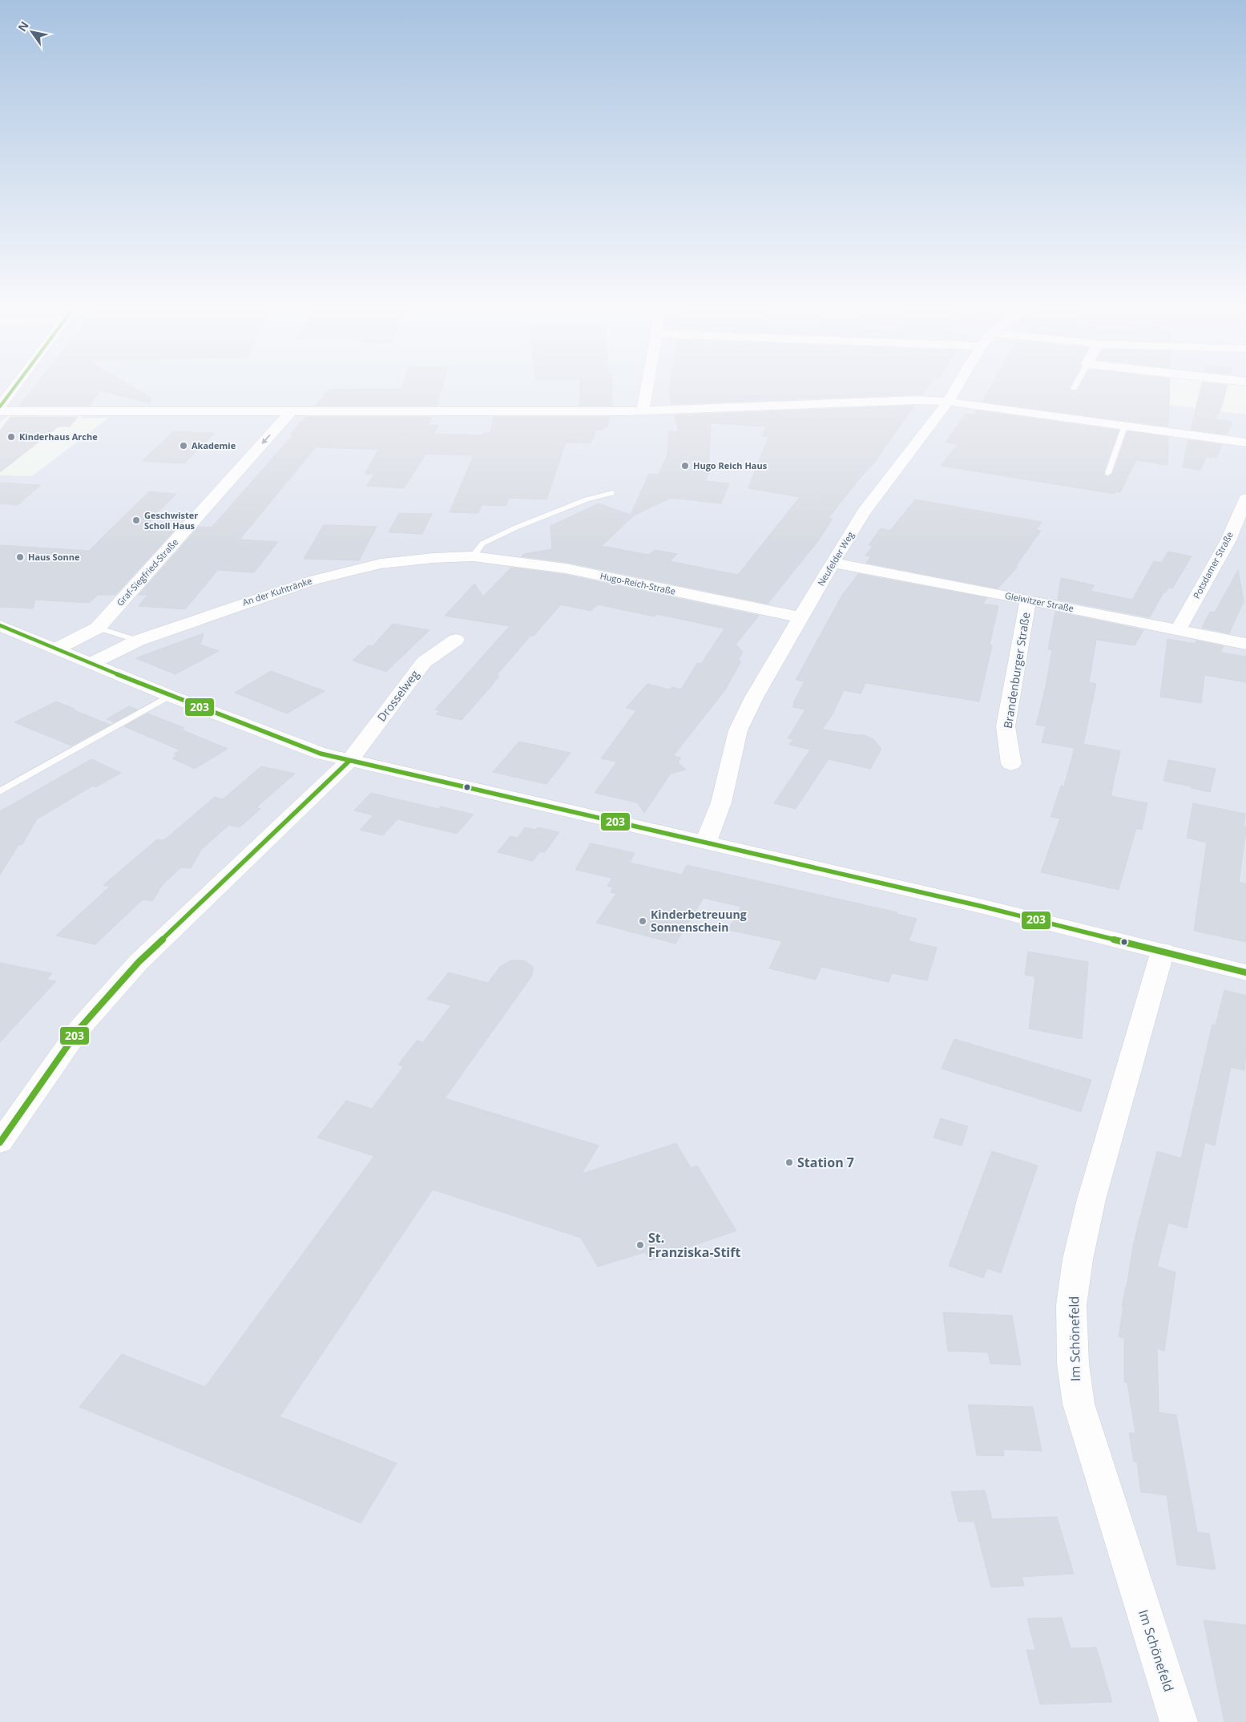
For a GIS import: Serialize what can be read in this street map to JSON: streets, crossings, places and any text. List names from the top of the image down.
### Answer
{
  "streets": {
    "street": [
      "Neufelder Weg",
      "Potsdamer Straße",
      "Graf-Siegfried-Straße",
      "Hugo-Reich-Straße",
      "An der Kuhtränke",
      "Gleiwitzer Straße",
      "Brandenburger Straße",
      "Drosselweg",
      "Im Schönefeld"
    ]
  },
  "crossings": [
    ["Neufelder Weg", "Hugo-Reich-Straße"],
    ["Neufelder Weg", "Gleiwitzer Straße"],
    ["Potsdamer Straße", "Gleiwitzer Straße"],
    ["Hugo-Reich-Straße", "An der Kuhtränke"],
    ["Gleiwitzer Straße", "Brandenburger Straße"]
  ],
  "one_way": ["Graf-Siegfried-Straße"],
  "places": [
    "Kinderhaus Arche",
    "Akademie",
    "Hugo Reich Haus",
    "Geschwister Scholl Haus",
    "Haus Sonne",
    "Kinderbetreuung Sonnenschein",
    "Station 7",
    "St. Franziska-Stift"
  ],
  "lines": ["transit line 203"],
  "north": "top left"
}
